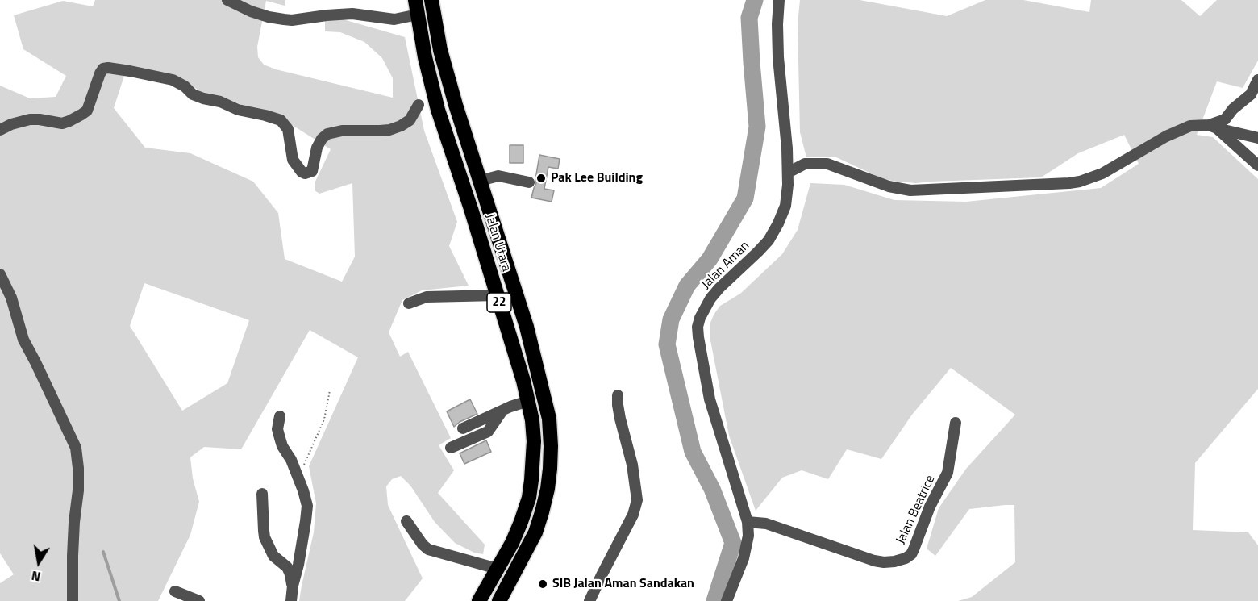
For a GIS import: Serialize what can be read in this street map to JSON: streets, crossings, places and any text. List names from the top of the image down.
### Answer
{
  "streets": {
    "highway": ["Jalan Utara", "22"],
    "street": ["Jalan Aman", "Jalan Beatrice"]
  },
  "crossings": [
    ["Jalan Aman", "Jalan Beatrice"]
  ],
  "places": ["Pak Lee Building", "SIB Jalan Aman Sandakan"],
  "north": "bottom"
}
